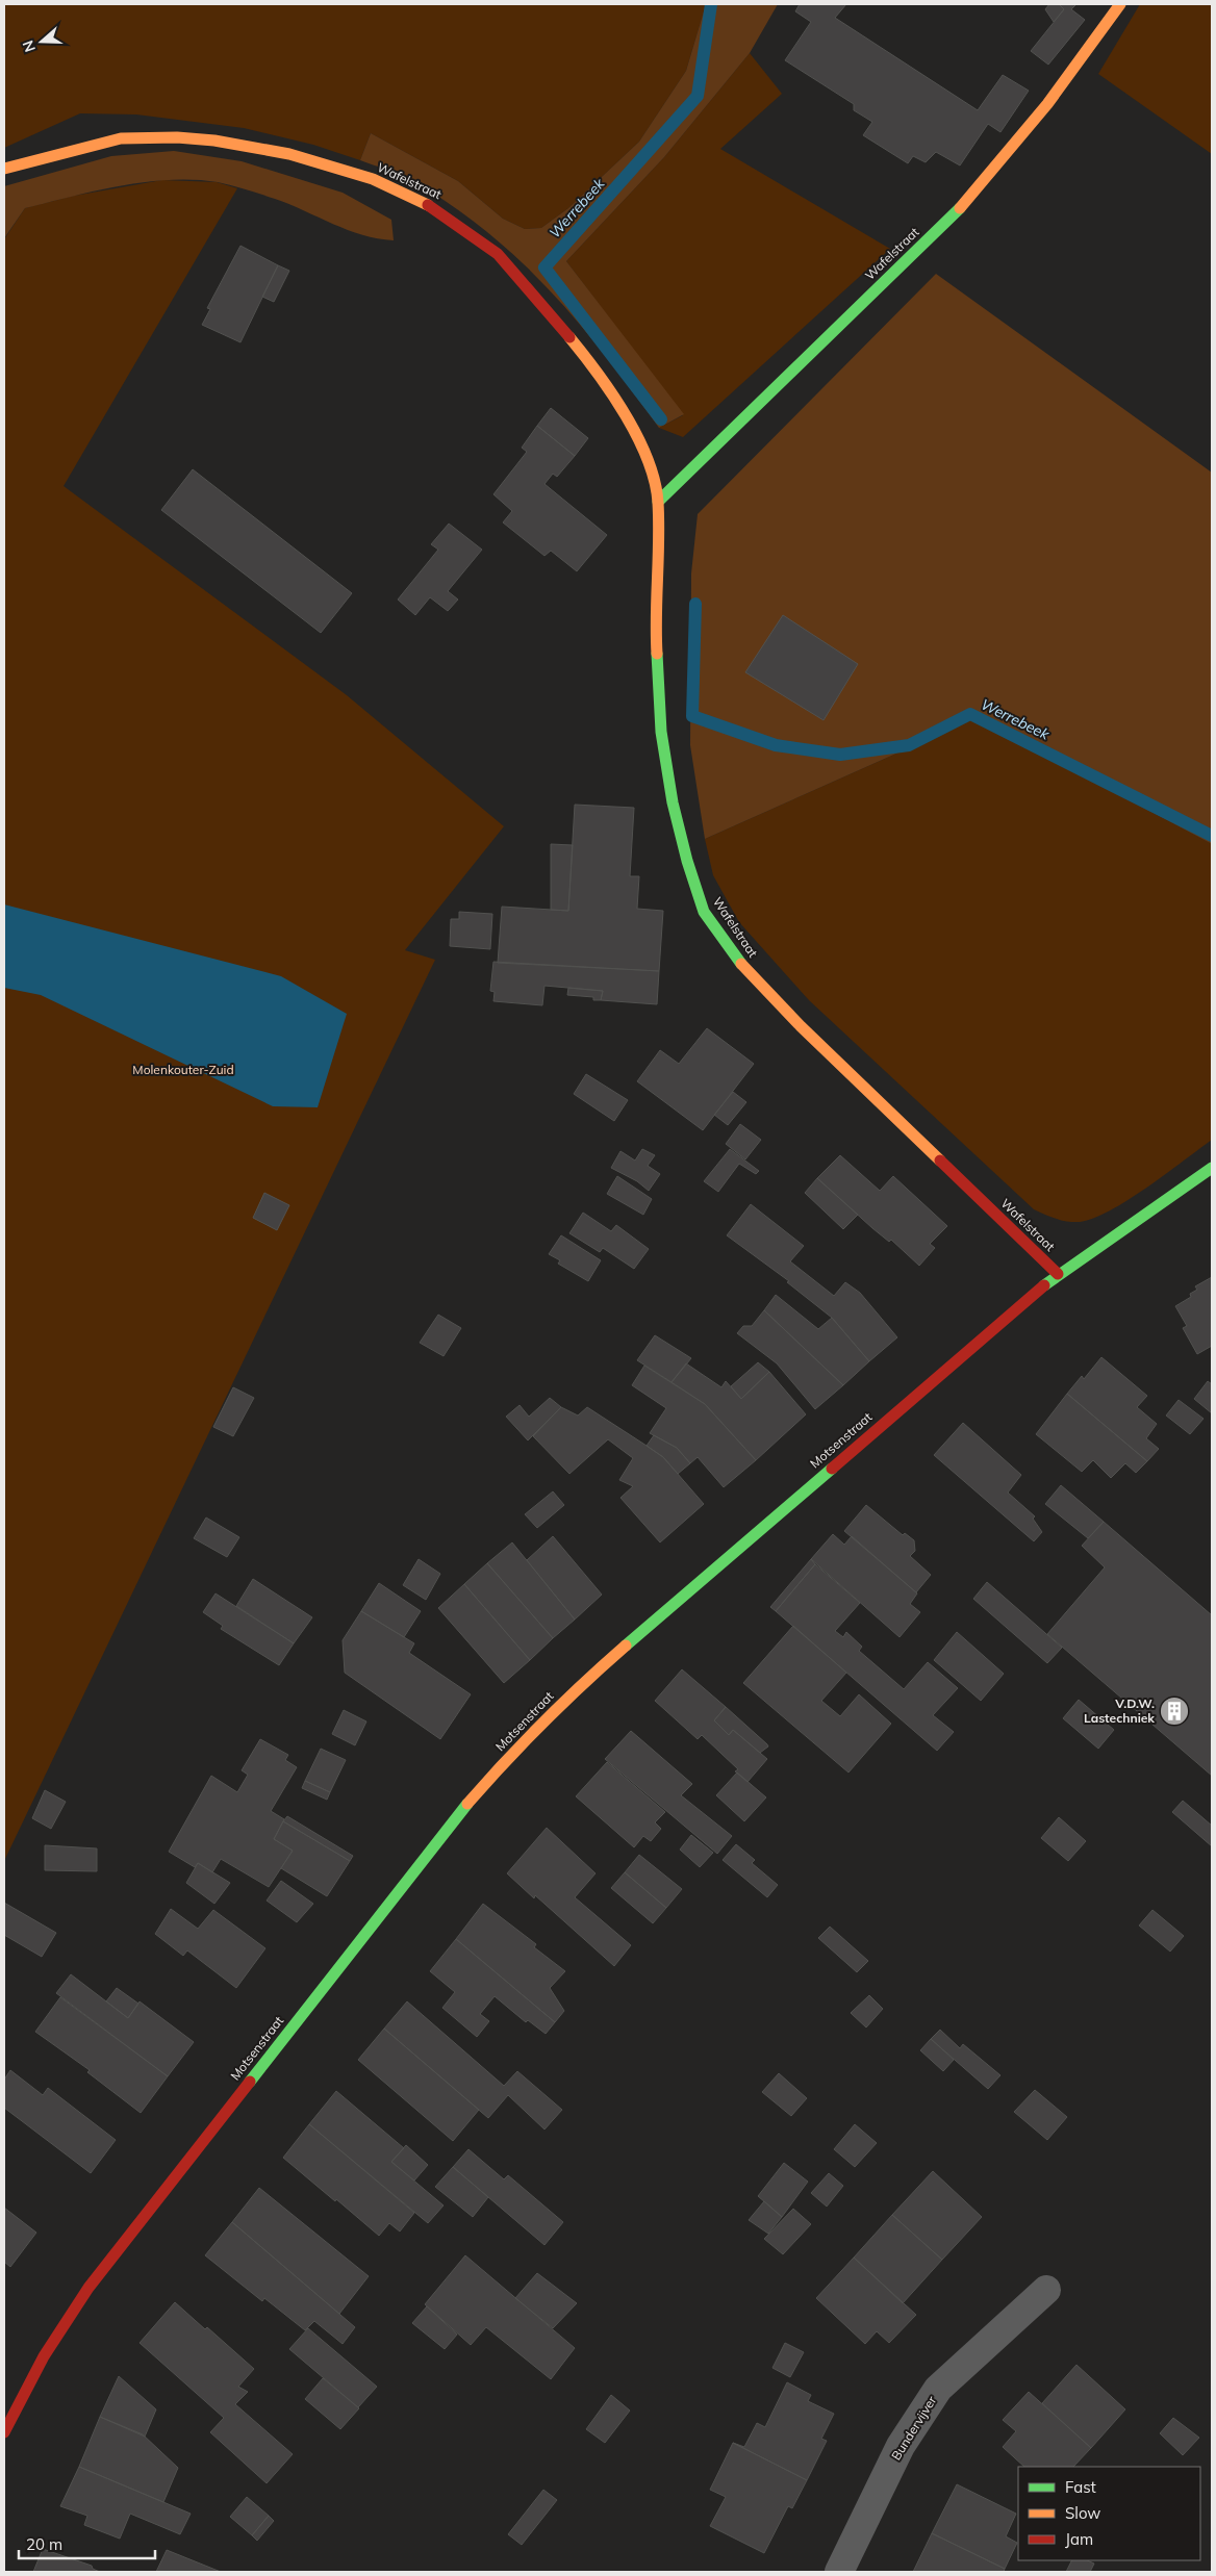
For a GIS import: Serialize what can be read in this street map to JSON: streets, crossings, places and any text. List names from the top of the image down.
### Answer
{
  "streets": {
    "street": ["Wafelstraat", "Motsenstraat", "Bundervijver"]
  },
  "crossings": [
    ["Wafelstraat", "Motsenstraat"]
  ],
  "water": ["Werrebeek"],
  "parks": ["Molenkouter-Zuid"],
  "places": {
    "building": ["V.D.W. Lastechniek"]
  },
  "legend": ["Fast", "Slow", "Jam"],
  "scale_bar": "20 m",
  "north": "left"
}
